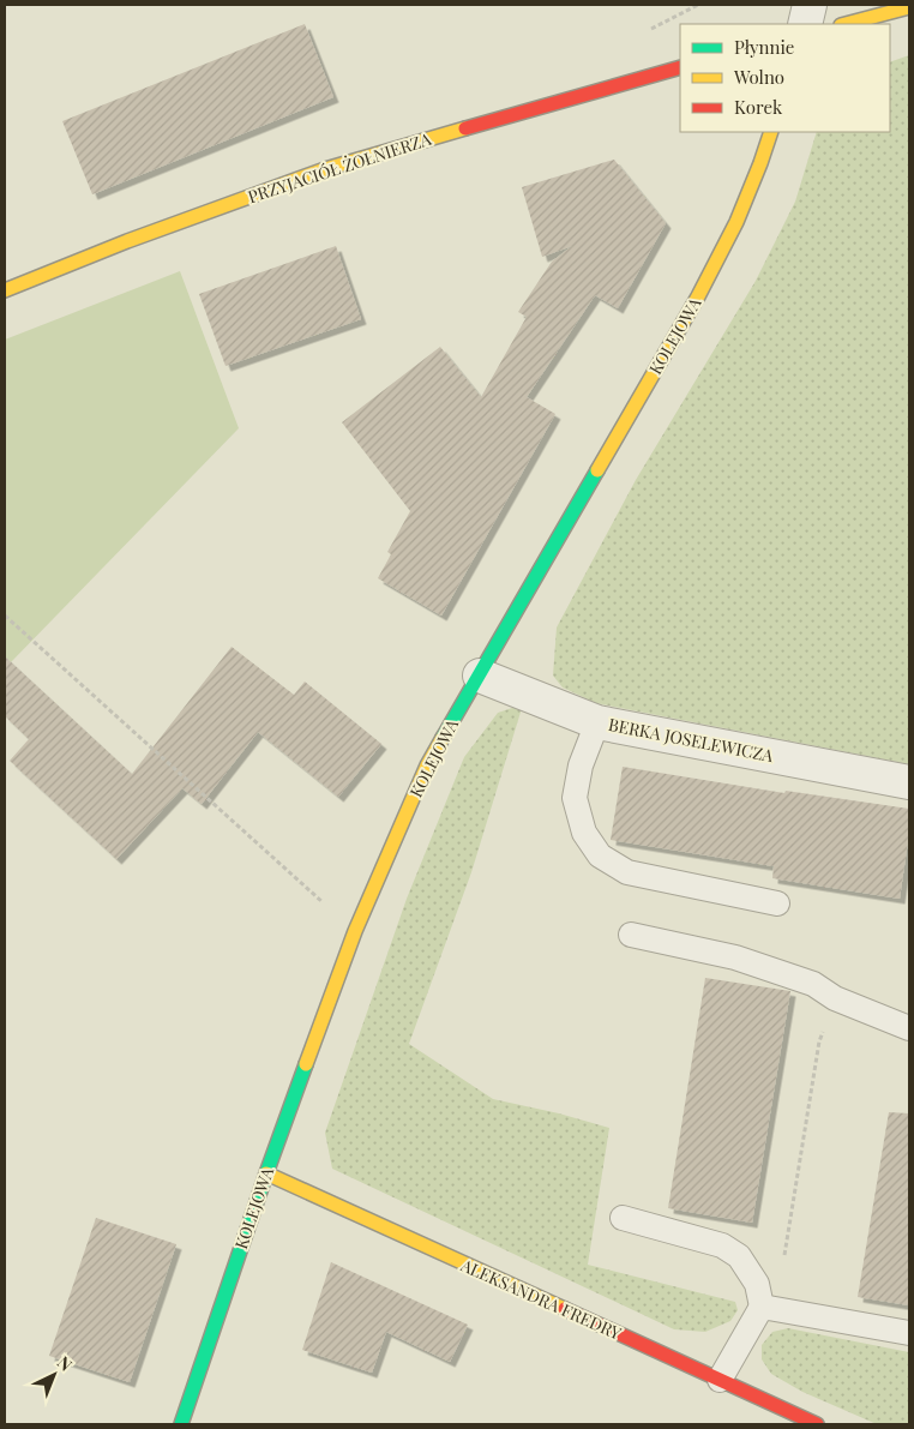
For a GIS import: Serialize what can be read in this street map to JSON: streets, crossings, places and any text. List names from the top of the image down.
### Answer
{
  "streets": {
    "street": [
      "PRZYJACIÓŁ ŻOŁNIERZA",
      "KOLEJOWA",
      "BERKA JOSELEWICZA",
      "ALEKSANDRA FREDRY"
    ]
  },
  "crossings": [
    ["KOLEJOWA", "BERKA JOSELEWICZA"],
    ["KOLEJOWA", "ALEKSANDRA FREDRY"]
  ],
  "legend": ["Płynnie", "Wolno", "Korek"],
  "north": "top right"
}
